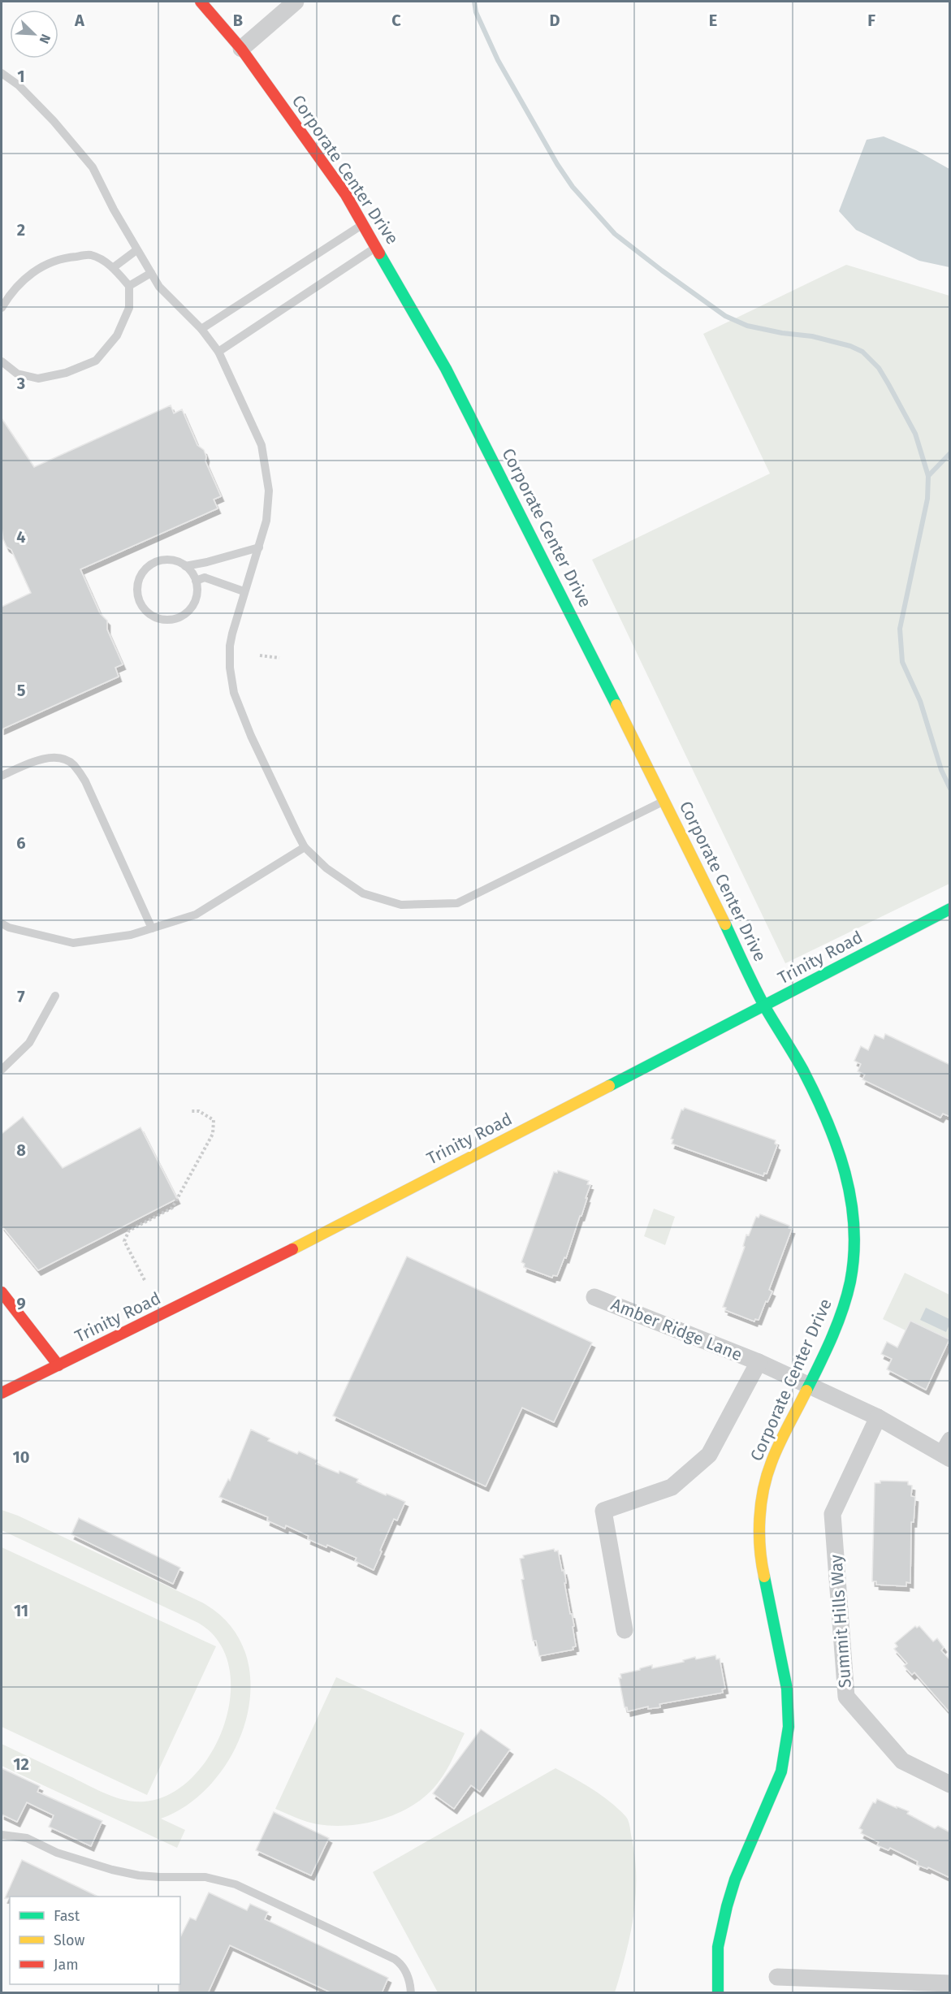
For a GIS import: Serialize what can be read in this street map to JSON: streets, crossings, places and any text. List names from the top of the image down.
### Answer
{
  "streets": {
    "street": [
      "Corporate Center Drive",
      "Trinity Road",
      "Amber Ridge Lane",
      "Summit Hills Way"
    ]
  },
  "crossings": [
    ["Corporate Center Drive", "Trinity Road"],
    ["Corporate Center Drive", "Amber Ridge Lane"],
    ["Amber Ridge Lane", "Summit Hills Way"]
  ],
  "legend": ["Fast", "Slow", "Jam"],
  "north": "bottom right",
  "grid": {
    "columns": [
      "A",
      "B",
      "C",
      "D",
      "E",
      "F"
    ],
    "rows": [
      "1",
      "2",
      "3",
      "4",
      "5",
      "6",
      "7",
      "8",
      "9",
      "10",
      "11",
      "12"
    ]
  }
}
